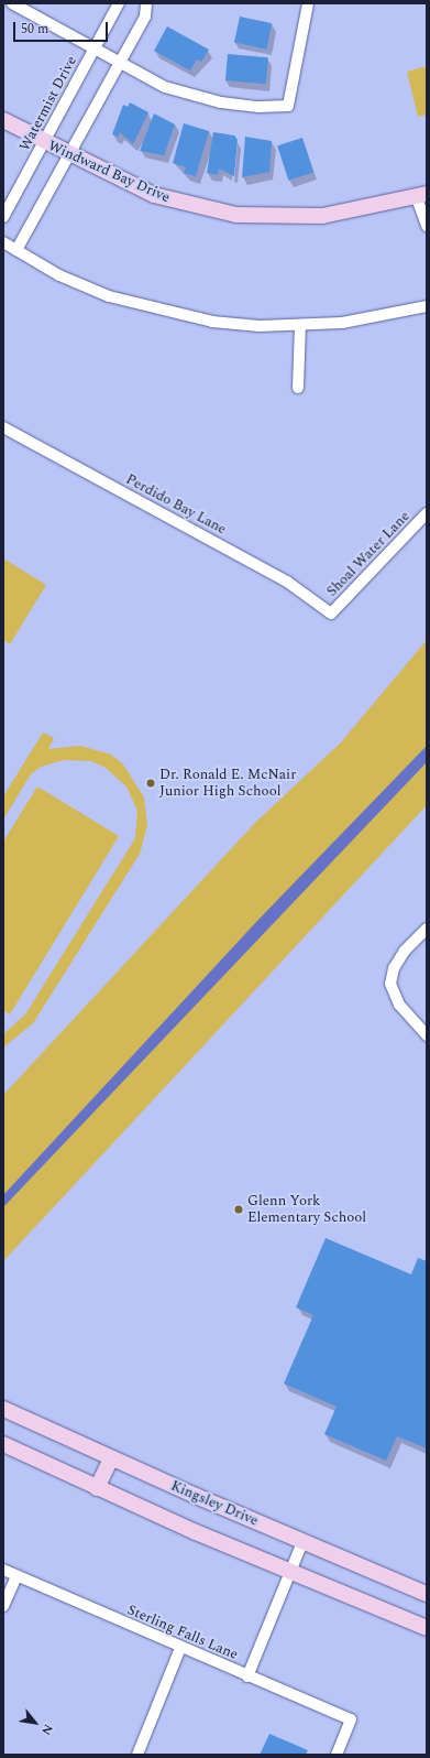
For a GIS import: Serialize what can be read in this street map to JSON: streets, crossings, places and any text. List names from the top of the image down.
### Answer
{
  "streets": {
    "main road": ["Windward Bay Drive", "Kingsley Drive"],
    "street": [
      "Watermist Drive",
      "Perdido Bay Lane",
      "Shoal Water Lane",
      "Sterling Falls Lane"
    ]
  },
  "crossings": [
    ["Watermist Drive", "Windward Bay Drive"],
    ["Perdido Bay Lane", "Shoal Water Lane"]
  ],
  "places": ["Dr. Ronald E. McNair Junior High School", "Glenn York Elementary School"],
  "scale_bar": "50 m",
  "north": "bottom right"
}
